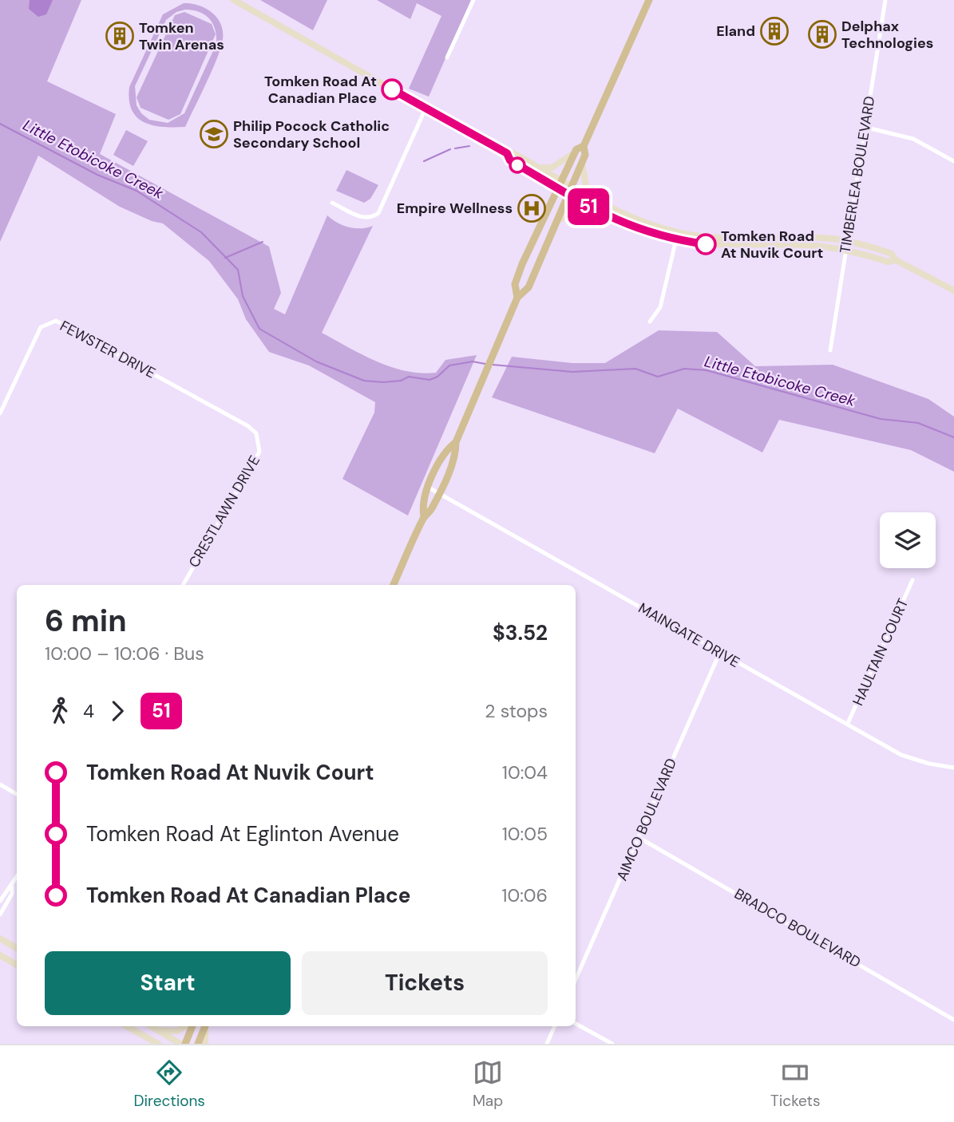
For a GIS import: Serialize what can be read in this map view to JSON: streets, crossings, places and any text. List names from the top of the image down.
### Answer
{
  "streets": {
    "street": [
      "TIMBERLEA BOULEVARD",
      "FEWSTER DRIVE",
      "CRESTLAWN DRIVE",
      "MAINGATE DRIVE",
      "HAULTAIN COURT",
      "AIMCO BOULEVARD",
      "BRADCO BOULEVARD"
    ]
  },
  "crossings": [
    ["FEWSTER DRIVE", "CRESTLAWN DRIVE"],
    ["MAINGATE DRIVE", "HAULTAIN COURT"],
    ["MAINGATE DRIVE", "AIMCO BOULEVARD"],
    ["AIMCO BOULEVARD", "BRADCO BOULEVARD"]
  ],
  "water": ["Little Etobicoke Creek"],
  "places": {
    "building": ["Eland", "Delphax Technologies", "Tomken Twin Arenas"],
    "other": ["Tomken Road At Canadian Place", "Tomken Road At Nuvik Court"],
    "school or university": ["Philip Pocock Catholic Secondary School"],
    "hospital": ["Empire Wellness"]
  },
  "lines": ["bus line 51"],
  "page": {
    "on_map": "51",
    "heading": ["6 min", "10:00 – 10:06 · Bus", "$3.52"],
    "legs": ["4", "51", "2 stops"],
    "list": [
      {
        "name": "Tomken Road At Nuvik Court",
        "value": "10:04"
      },
      {
        "name": "Tomken Road At Eglinton Avenue",
        "value": "10:05"
      },
      {
        "name": "Tomken Road At Canadian Place",
        "value": "10:06"
      }
    ],
    "buttons": ["Start", "Tickets"],
    "tabs": ["Directions", "Map", "Tickets"]
  }
}
